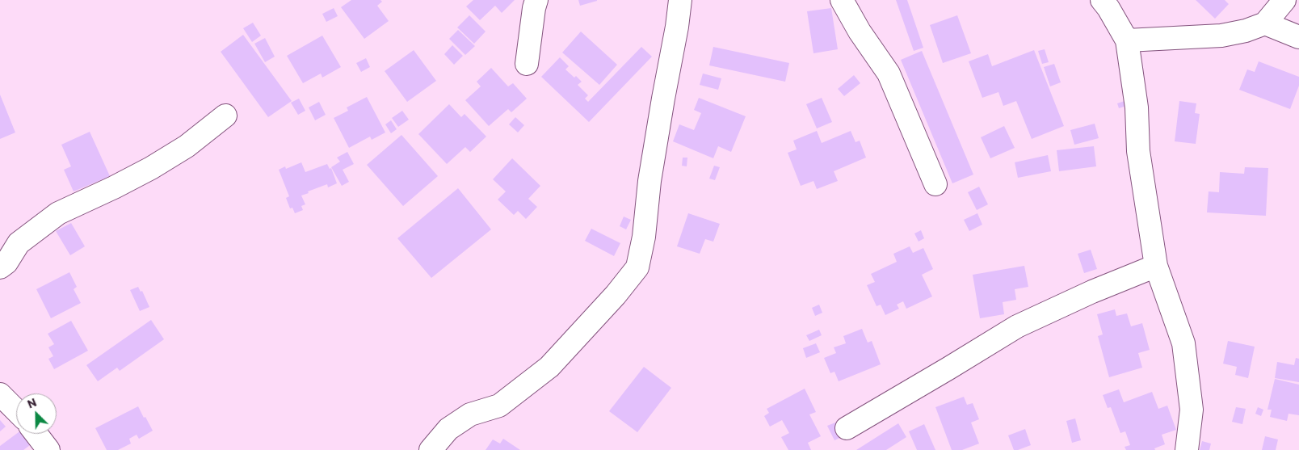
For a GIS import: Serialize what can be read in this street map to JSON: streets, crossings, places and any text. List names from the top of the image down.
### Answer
{
  "north": "top left"
}
